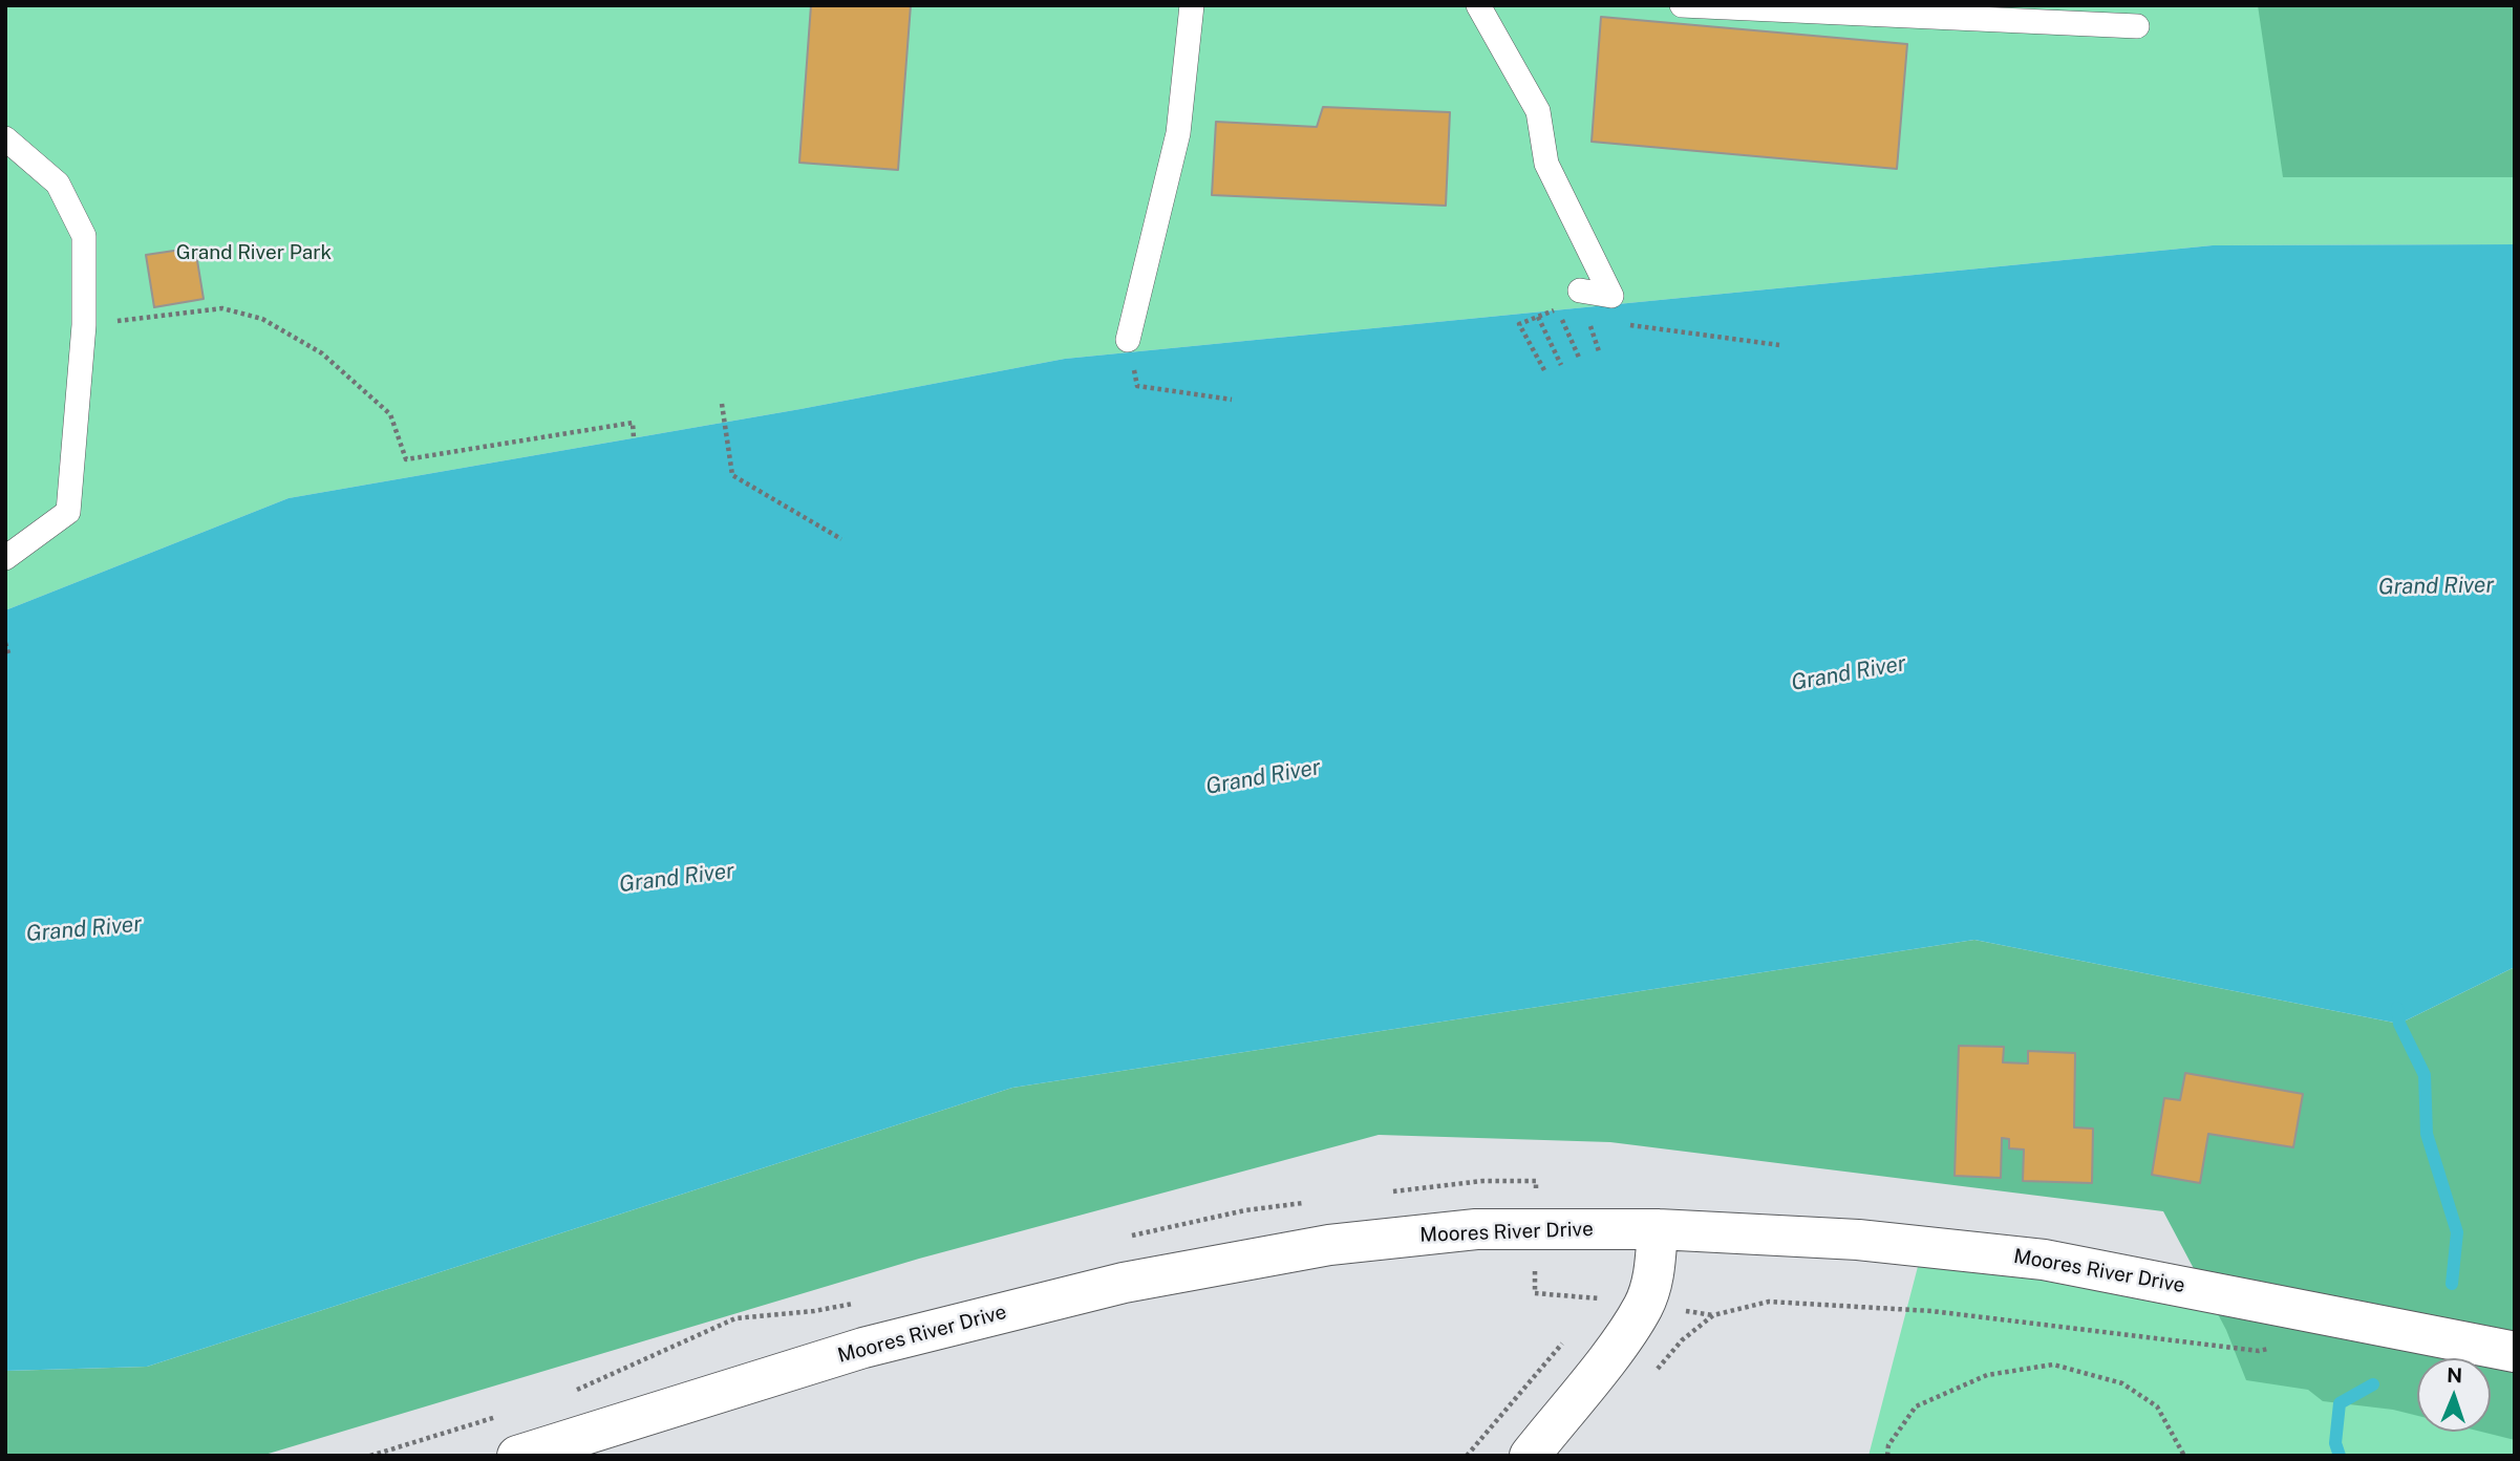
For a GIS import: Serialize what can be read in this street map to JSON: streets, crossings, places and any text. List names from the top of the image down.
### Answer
{
  "streets": {
    "street": ["Moores River Drive"]
  },
  "water": ["Grand River"],
  "parks": ["Grand River Park"],
  "north": "top"
}
